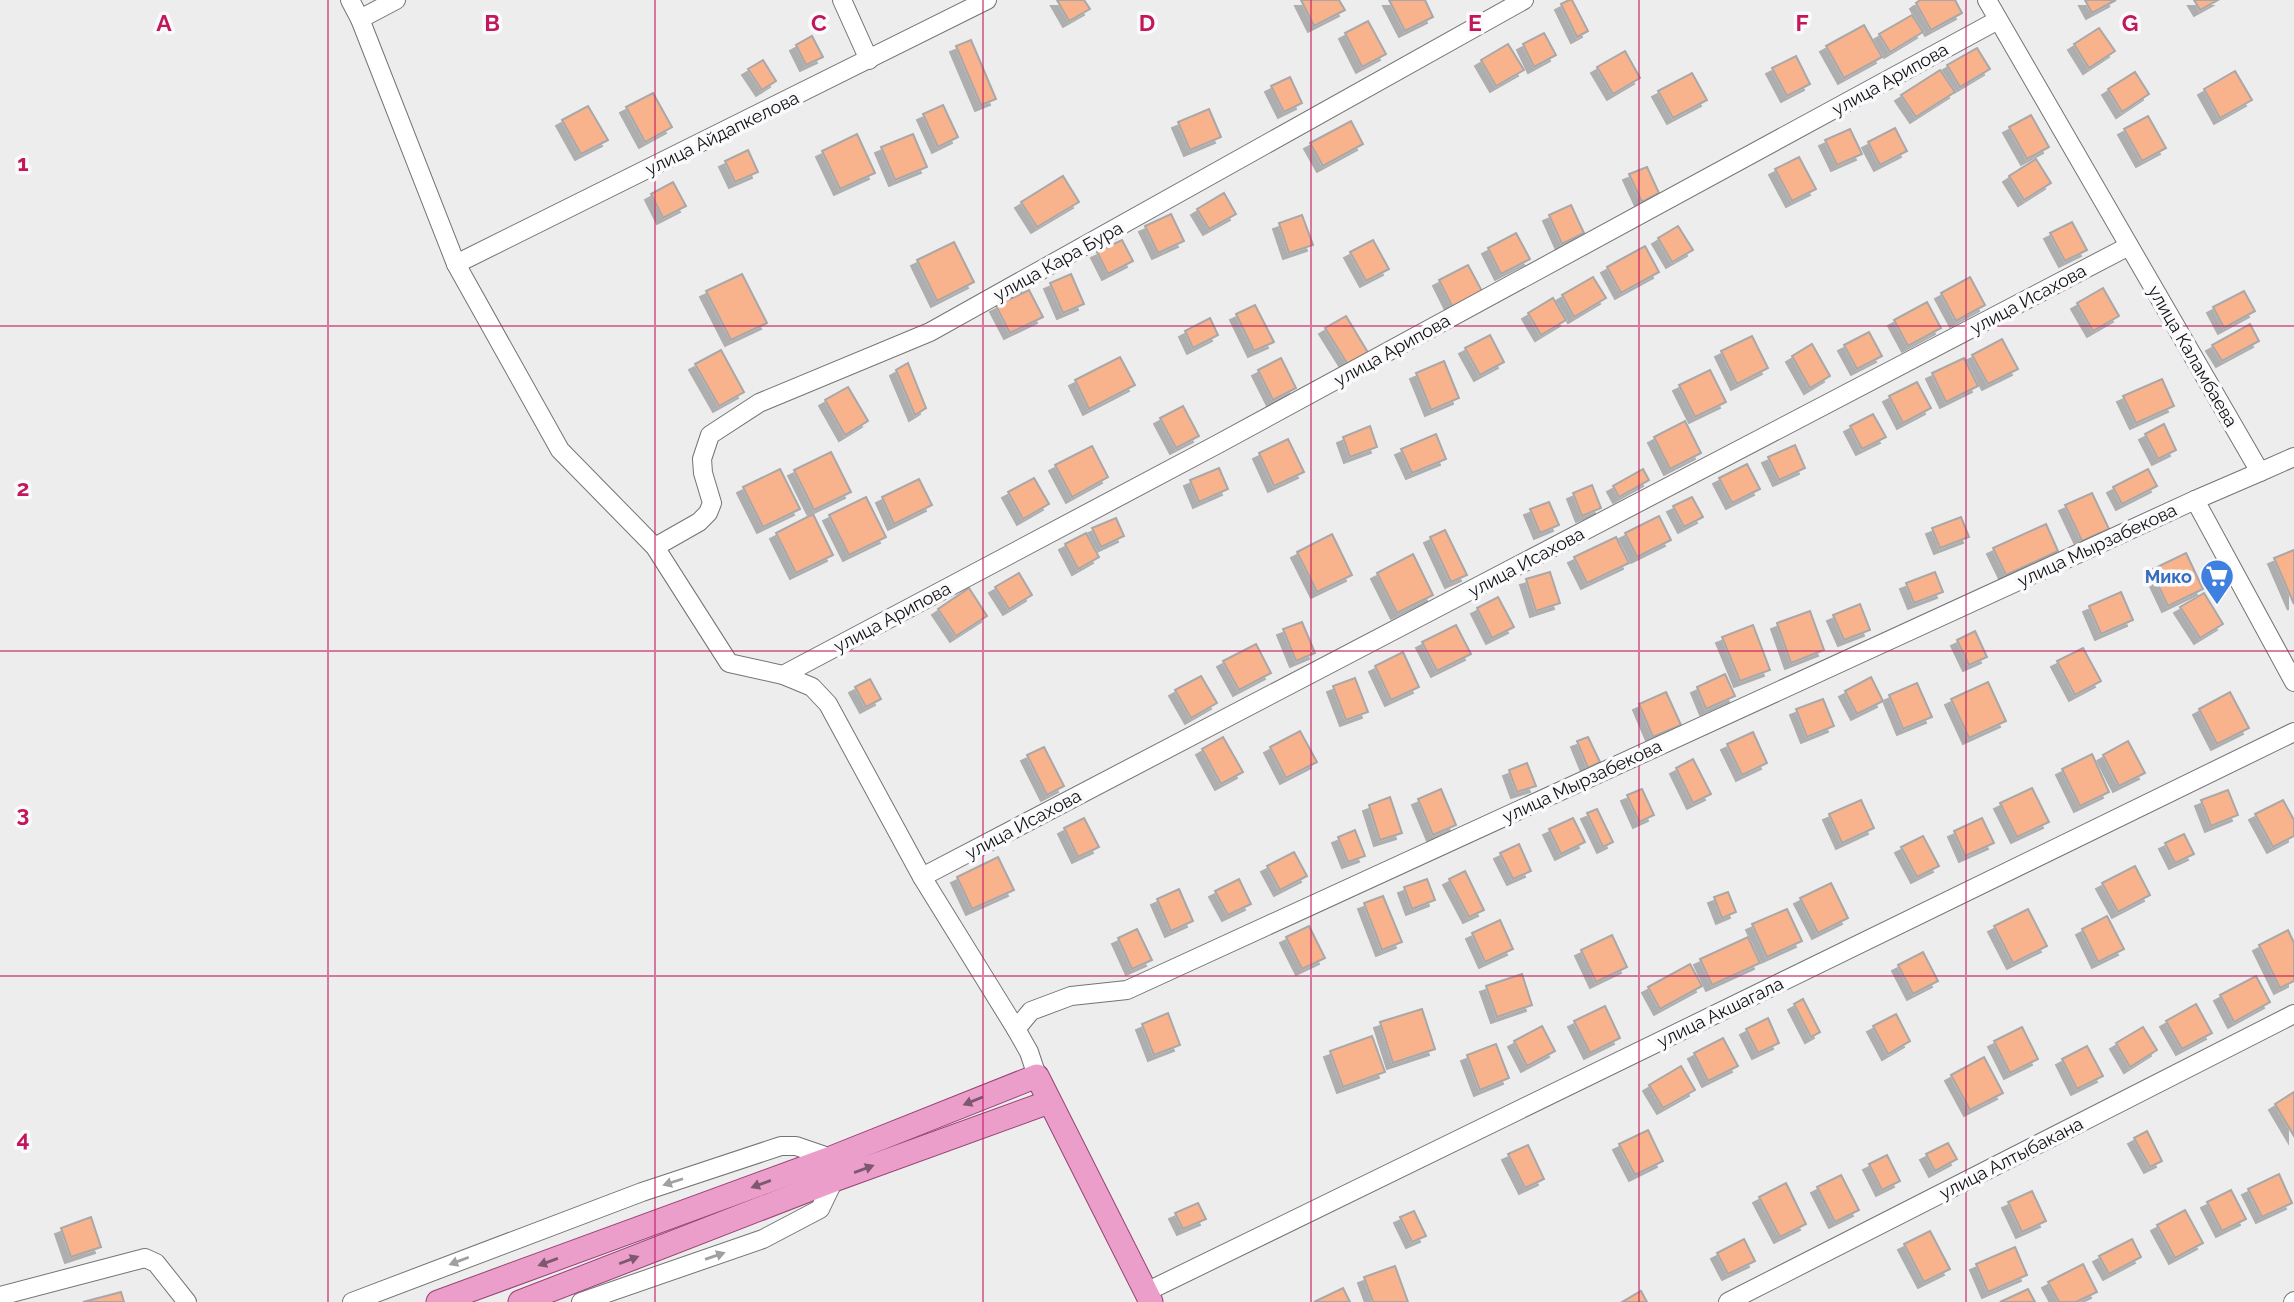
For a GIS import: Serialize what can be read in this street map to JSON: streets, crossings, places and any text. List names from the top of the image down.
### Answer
{
  "streets": {
    "street": [
      "улица Арипова",
      "улица Айдапкелова",
      "улица Кара Бура",
      "улица Исахова",
      "улица Каламбаева",
      "улица Мырзабекова",
      "улица Акшагала",
      "улица Алтыбакана"
    ]
  },
  "crossings": [
    ["улица Арипова", "улица Каламбаева"],
    ["улица Исахова", "улица Каламбаева"]
  ],
  "places": {
    "supermarket": ["Мико"]
  },
  "grid": {
    "columns": [
      "A",
      "B",
      "C",
      "D",
      "E",
      "F",
      "G"
    ],
    "rows": [
      "1",
      "2",
      "3",
      "4"
    ]
  }
}
